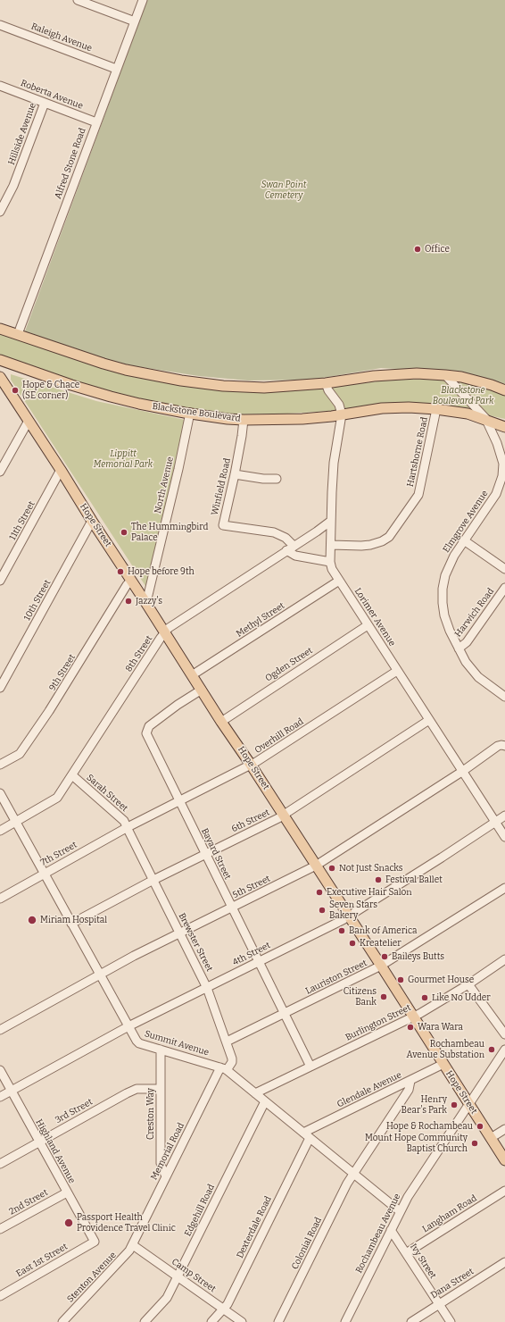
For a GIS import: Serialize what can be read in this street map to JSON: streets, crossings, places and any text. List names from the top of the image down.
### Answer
{
  "streets": {
    "main road": ["Blackstone Boulevard", "Hope Street"],
    "street": [
      "Raleigh Avenue",
      "Roberta Avenue",
      "Hillside Avenue",
      "Alfred Stone Road",
      "Hartshorne Road",
      "North Avenue",
      "Winfield Road",
      "11th Street",
      "Elmgrove Avenue",
      "10th Street",
      "Harwich Road",
      "Lorimer Avenue",
      "Methyl Street",
      "8th Street",
      "Ogden Street",
      "9th Street",
      "Overhill Road",
      "Sarah Street",
      "6th Street",
      "7th Street",
      "Bayard Street",
      "5th Street",
      "Brewster Street",
      "4th Street",
      "Lauriston Street",
      "Burlington Street",
      "Summit Avenue",
      "Glendale Avenue",
      "3rd Street",
      "Creston Way",
      "Highland Avenue",
      "Memorial Road",
      "2nd Street",
      "Edgehill Road",
      "Langham Road",
      "Dexterdale Road",
      "Rochambeau Avenue",
      "Colonial Road",
      "East 1st Street",
      "Ivy Street",
      "Camp Street",
      "Stenton Avenue",
      "Dana Street"
    ]
  },
  "crossings": [
    ["Raleigh Avenue", "Alfred Stone Road"],
    ["Roberta Avenue", "Hillside Avenue"],
    ["Roberta Avenue", "Alfred Stone Road"],
    ["Blackstone Boulevard", "Hartshorne Road"],
    ["Blackstone Boulevard", "North Avenue"],
    ["Blackstone Boulevard", "Winfield Road"],
    ["Blackstone Boulevard", "Elmgrove Avenue"],
    ["Blackstone Boulevard", "Lorimer Avenue"],
    ["Hartshorne Road", "Lorimer Avenue"],
    ["North Avenue", "Hope Street"],
    ["Winfield Road", "8th Street"],
    ["11th Street", "Hope Street"],
    ["Elmgrove Avenue", "Harwich Road"],
    ["Hope Street", "10th Street"],
    ["Hope Street", "Methyl Street"],
    ["Hope Street", "8th Street"],
    ["Hope Street", "Ogden Street"],
    ["Hope Street", "9th Street"],
    ["Hope Street", "Overhill Road"],
    ["Hope Street", "6th Street"],
    ["Hope Street", "Bayard Street"],
    ["Hope Street", "5th Street"],
    ["Hope Street", "4th Street"],
    ["Hope Street", "Lauriston Street"],
    ["Hope Street", "Burlington Street"],
    ["Hope Street", "Glendale Avenue"],
    ["Hope Street", "Rochambeau Avenue"],
    ["Lorimer Avenue", "Methyl Street"],
    ["Lorimer Avenue", "8th Street"],
    ["Lorimer Avenue", "Ogden Street"],
    ["Lorimer Avenue", "Overhill Road"],
    ["Lorimer Avenue", "6th Street"],
    ["Lorimer Avenue", "5th Street"],
    ["Lorimer Avenue", "4th Street"],
    ["8th Street", "Sarah Street"],
    ["8th Street", "Summit Avenue"],
    ["Overhill Road", "Sarah Street"],
    ["Overhill Road", "7th Street"],
    ["Overhill Road", "Bayard Street"],
    ["Overhill Road", "Brewster Street"],
    ["Sarah Street", "7th Street"],
    ["Sarah Street", "Brewster Street"],
    ["6th Street", "Bayard Street"],
    ["6th Street", "Brewster Street"],
    ["6th Street", "Summit Avenue"],
    ["7th Street", "Brewster Street"],
    ["7th Street", "Summit Avenue"],
    ["Bayard Street", "5th Street"],
    ["Bayard Street", "4th Street"],
    ["Bayard Street", "Lauriston Street"],
    ["Bayard Street", "Burlington Street"],
    ["5th Street", "Brewster Street"],
    ["5th Street", "Summit Avenue"],
    ["Brewster Street", "4th Street"],
    ["Brewster Street", "Lauriston Street"],
    ["Brewster Street", "Summit Avenue"],
    ["Brewster Street", "Memorial Road"],
    ["4th Street", "Summit Avenue"],
    ["4th Street", "Highland Avenue"],
    ["Burlington Street", "Summit Avenue"],
    ["Summit Avenue", "Glendale Avenue"],
    ["Summit Avenue", "Creston Way"],
    ["Summit Avenue", "Memorial Road"],
    ["Summit Avenue", "Edgehill Road"],
    ["Summit Avenue", "Dexterdale Road"],
    ["Summit Avenue", "Rochambeau Avenue"],
    ["Summit Avenue", "Colonial Road"],
    ["Glendale Avenue", "Dexterdale Road"],
    ["Glendale Avenue", "Colonial Road"],
    ["3rd Street", "Creston Way"],
    ["3rd Street", "Highland Avenue"],
    ["Creston Way", "Memorial Road"],
    ["Highland Avenue", "2nd Street"],
    ["Highland Avenue", "East 1st Street"],
    ["Memorial Road", "Camp Street"],
    ["Memorial Road", "Stenton Avenue"],
    ["Edgehill Road", "Camp Street"],
    ["Langham Road", "Ivy Street"],
    ["Dexterdale Road", "Camp Street"],
    ["Rochambeau Avenue", "Ivy Street"],
    ["Ivy Street", "Dana Street"],
    ["Camp Street", "Stenton Avenue"]
  ],
  "parks": ["Swan Point Cemetery", "Blackstone Boulevard Park", "Lippitt Memorial Park"],
  "places": [
    "Office",
    "Hope & Chace (SE corner)",
    "The Hummingbird Palace",
    "Hope before 9th",
    "Jazzy's",
    "Not Just Snacks",
    "Festival Ballet",
    "Executive Hair Salon",
    "Seven Stars Bakery",
    "Miriam Hospital",
    "Bank of America",
    "Kreatelier",
    "Baileys Butts",
    "Gourmet House",
    "Citizens Bank",
    "Like No Udder",
    "Wara Wara",
    "Rochambeau Avenue Substation",
    "Henry Bear's Park",
    "Hope & Rochambeau",
    "Mount Hope Community Baptist Church",
    "Passport Health Providence Travel Clinic"
  ]
}
